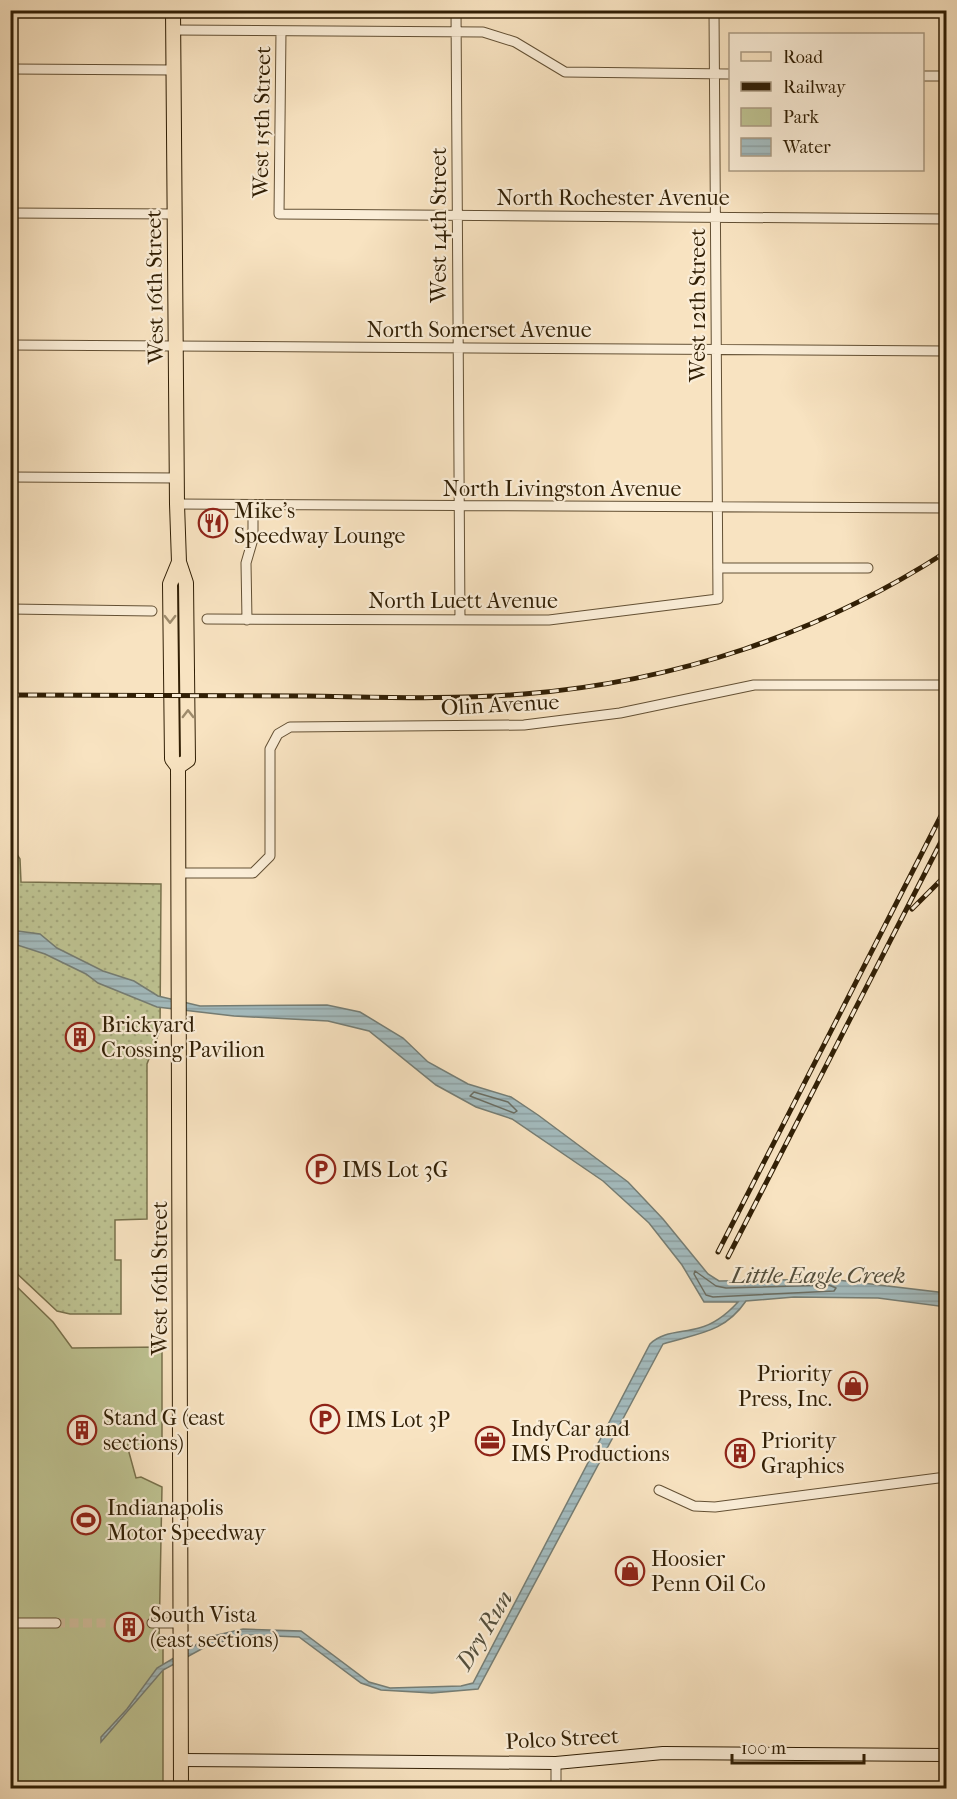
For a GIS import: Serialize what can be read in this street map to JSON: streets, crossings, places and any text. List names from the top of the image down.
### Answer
{
  "streets": {
    "main road": ["West 16th Street"],
    "street": [
      "West 15th Street",
      "North Rochester Avenue",
      "West 14th Street",
      "West 12th Street",
      "North Somerset Avenue",
      "North Livingston Avenue",
      "North Luett Avenue",
      "Olin Avenue",
      "Polco Street"
    ]
  },
  "crossings": [
    ["West 15th Street", "North Rochester Avenue"],
    ["North Rochester Avenue", "West 14th Street"],
    ["North Rochester Avenue", "West 12th Street"],
    ["West 14th Street", "North Somerset Avenue"],
    ["West 14th Street", "North Livingston Avenue"],
    ["West 14th Street", "North Luett Avenue"],
    ["West 16th Street", "North Somerset Avenue"],
    ["West 16th Street", "North Livingston Avenue"],
    ["West 16th Street", "Olin Avenue"],
    ["West 16th Street", "Polco Street"],
    ["West 12th Street", "North Somerset Avenue"],
    ["West 12th Street", "North Livingston Avenue"],
    ["West 12th Street", "North Luett Avenue"]
  ],
  "water": ["Little Eagle Creek", "Dry Run"],
  "places": {
    "restaurant": ["Mike's Speedway Lounge"],
    "building": [
      "Brickyard Crossing Pavilion",
      "Stand G (east sections)",
      "Priority Graphics",
      "South Vista (east sections)"
    ],
    "parking": ["IMS Lot 3G", "IMS Lot 3P"],
    "shop": ["Priority Press, Inc.", "Hoosier Penn Oil Co"],
    "office": ["IndyCar and IMS Productions"],
    "sports": ["Indianapolis Motor Speedway"]
  },
  "legend": [
    "Road",
    "Railway",
    "Park",
    "Water"
  ],
  "scale_bar": "100 m"
}
